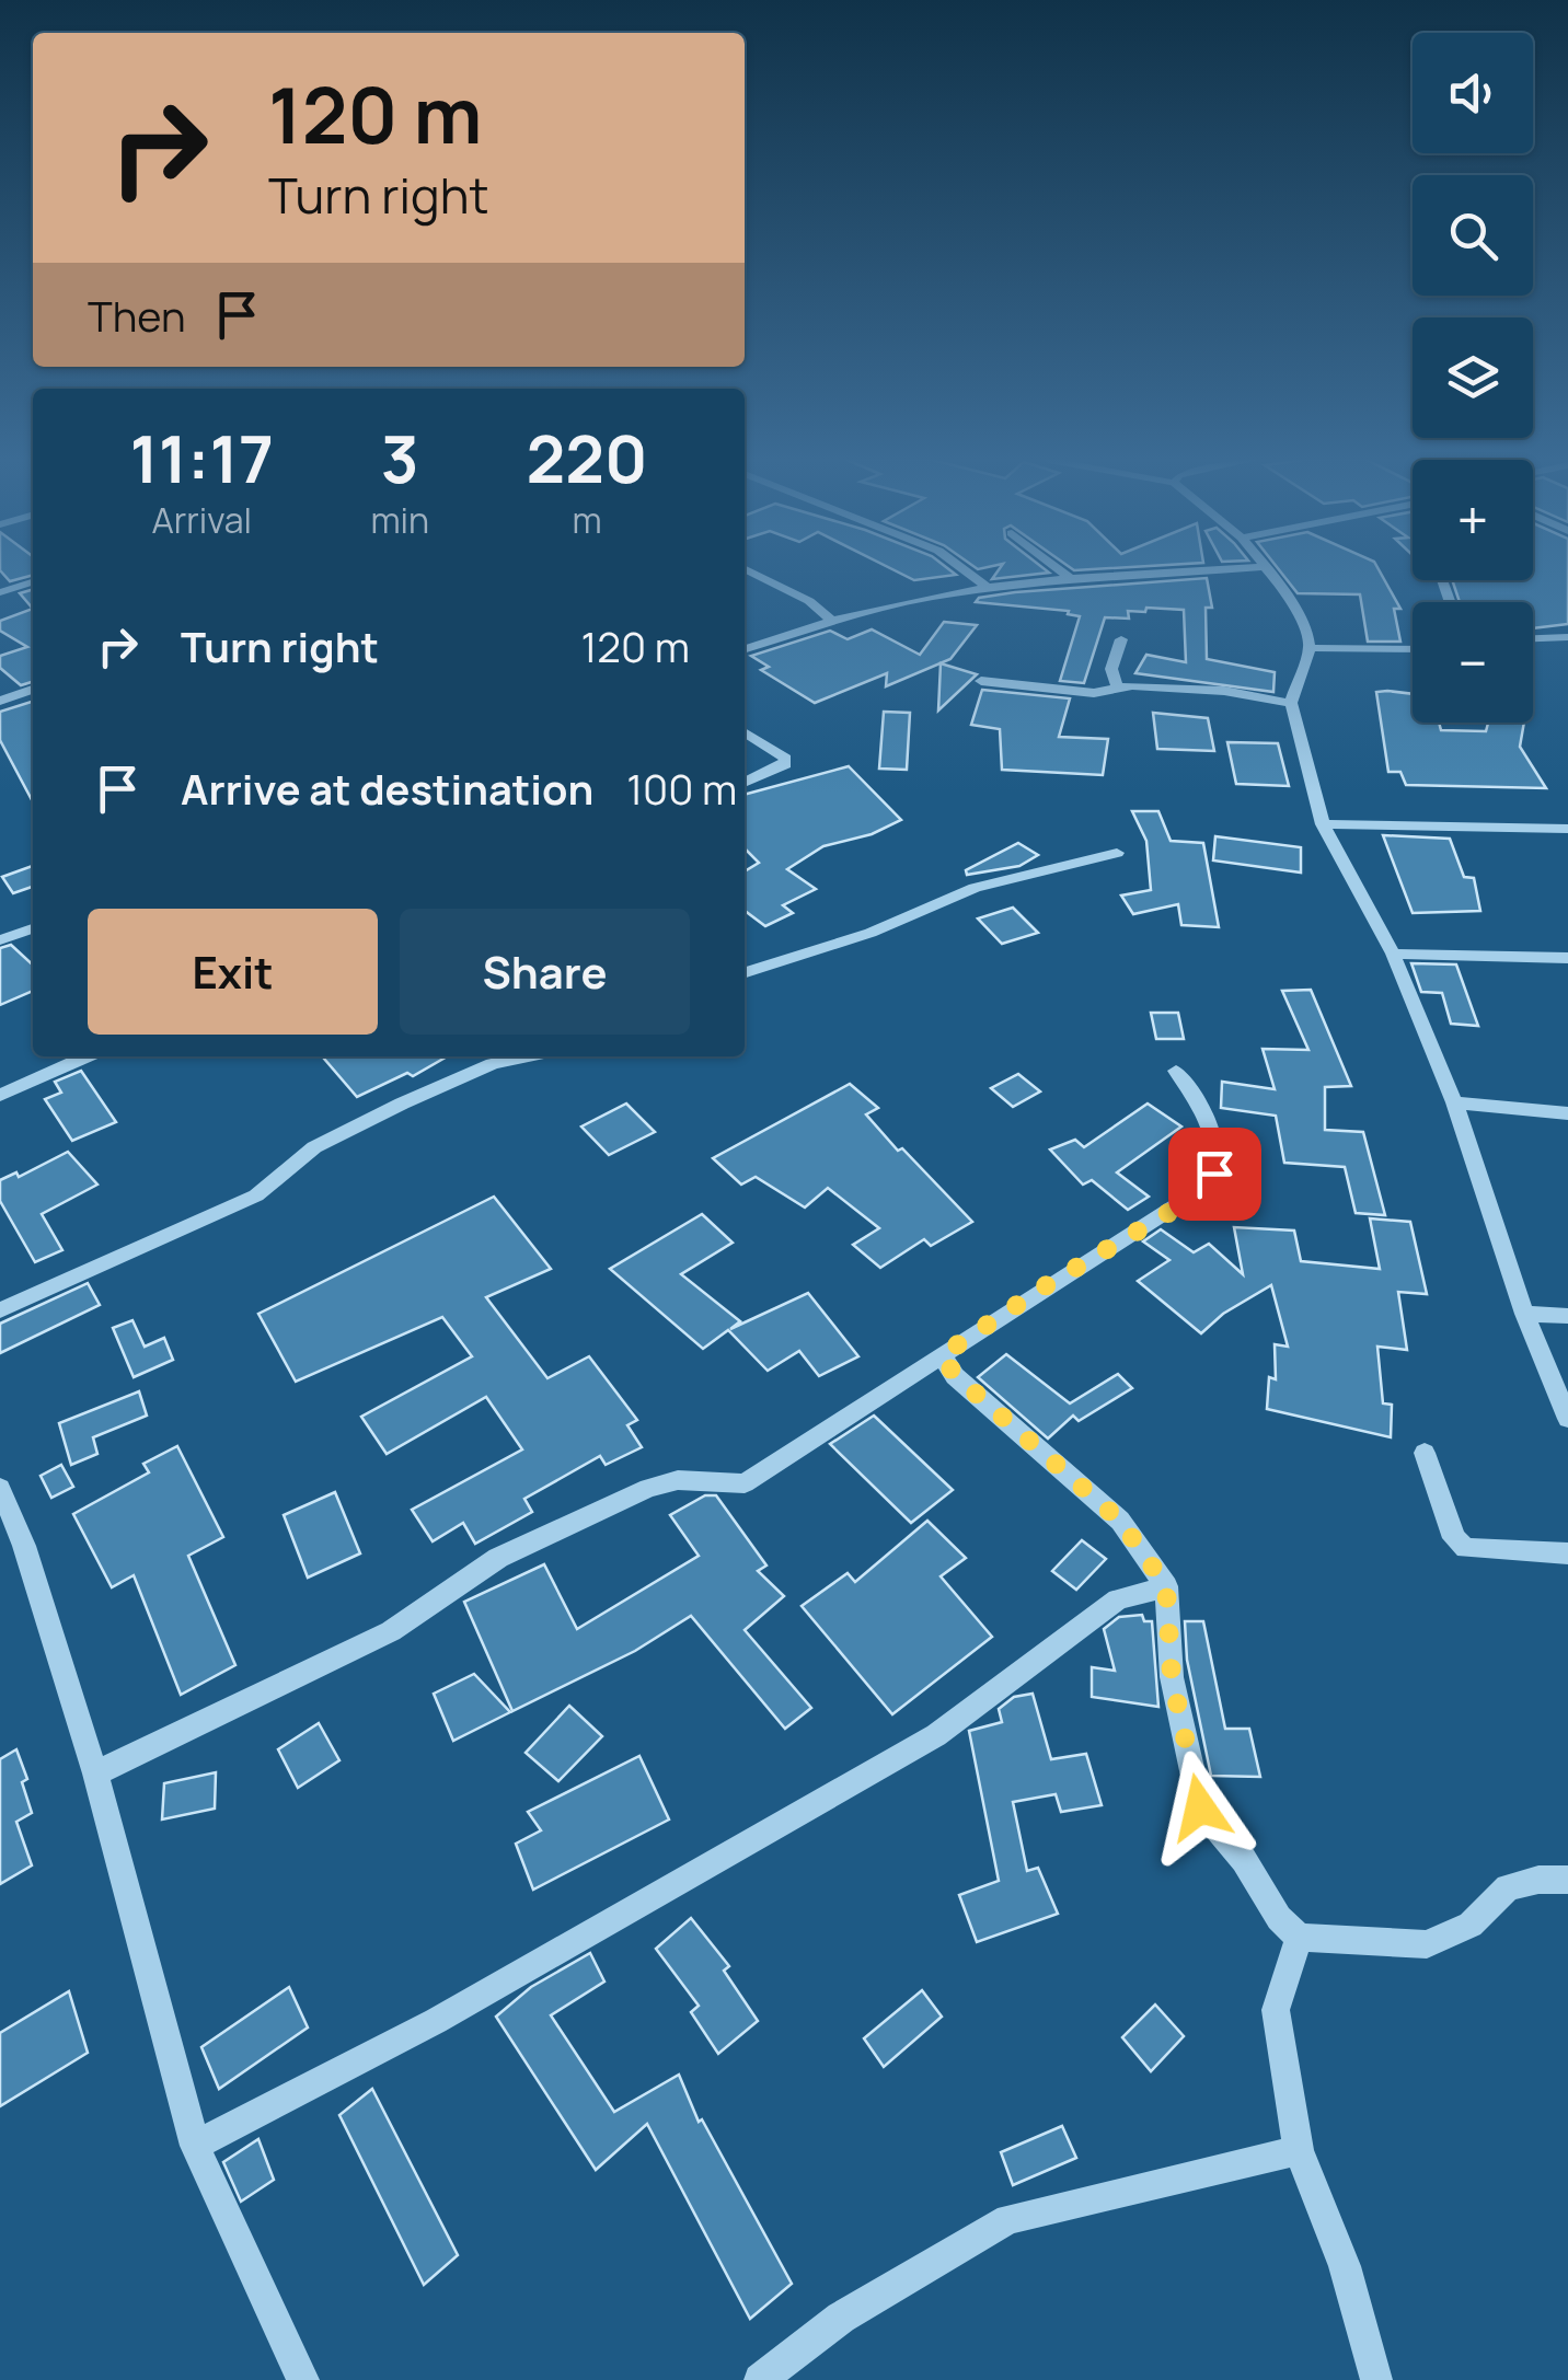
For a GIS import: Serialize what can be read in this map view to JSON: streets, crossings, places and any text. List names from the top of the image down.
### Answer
{
  "page": {
    "map_buttons": ["+", "−"],
    "turn": ["120 m", "Turn right"],
    "then": "Then",
    "eta": [
      "11:17",
      "Arrival",
      "3",
      "min",
      "220",
      "m"
    ],
    "list": [
      {
        "name": "Turn right",
        "value": "120 m"
      },
      {
        "name": "Arrive at destination",
        "value": "100 m"
      }
    ],
    "buttons": ["Exit", "Share"]
  }
}
